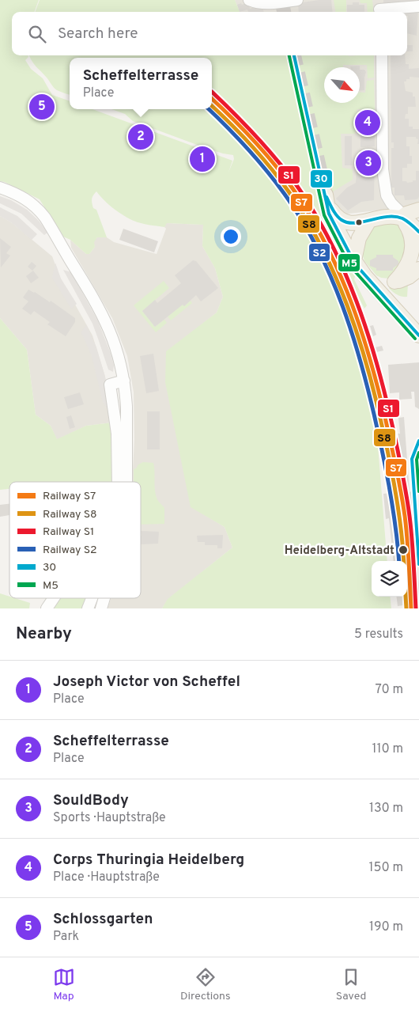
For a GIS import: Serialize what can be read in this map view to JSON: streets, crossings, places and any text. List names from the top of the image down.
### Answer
{
  "places": ["Heidelberg-Altstadt"],
  "lines": [
    "transit line 30",
    "transit line M5",
    "rail line S1",
    "rail line S7",
    "rail line S8",
    "rail line S2"
  ],
  "legend": [
    "Railway S7",
    "Railway S8",
    "Railway S1",
    "Railway S2",
    "30",
    "M5"
  ],
  "north": "bottom right",
  "page": {
    "search": "Search here",
    "popup": ["Scheffelterrasse", "Place"],
    "pins": [
      "5",
      "4",
      "2",
      "1",
      "3"
    ],
    "heading": ["Nearby", "5 results"],
    "list": [
      {
        "mark": "1",
        "name": "Joseph Victor von Scheffel",
        "note": "Place",
        "value": "70 m"
      },
      {
        "mark": "2",
        "name": "Scheffelterrasse",
        "note": "Place",
        "value": "110 m"
      },
      {
        "mark": "3",
        "name": "SouldBody",
        "note": "Sports · Hauptstraße",
        "value": "130 m"
      },
      {
        "mark": "4",
        "name": "Corps Thuringia Heidelberg",
        "note": "Place · Hauptstraße",
        "value": "150 m"
      },
      {
        "mark": "5",
        "name": "Schlossgarten",
        "note": "Park",
        "value": "190 m"
      }
    ],
    "nav": ["Map", "Directions", "Saved"]
  }
}
